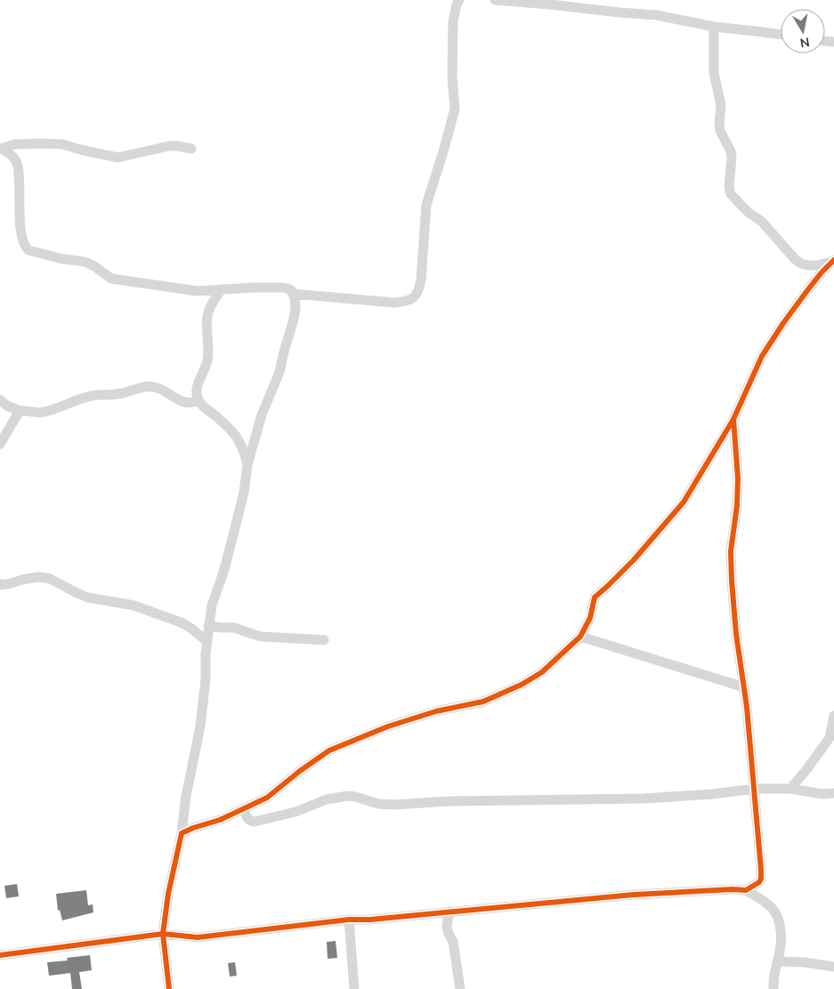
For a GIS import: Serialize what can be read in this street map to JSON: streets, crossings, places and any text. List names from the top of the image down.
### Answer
{
  "north": "bottom"
}
